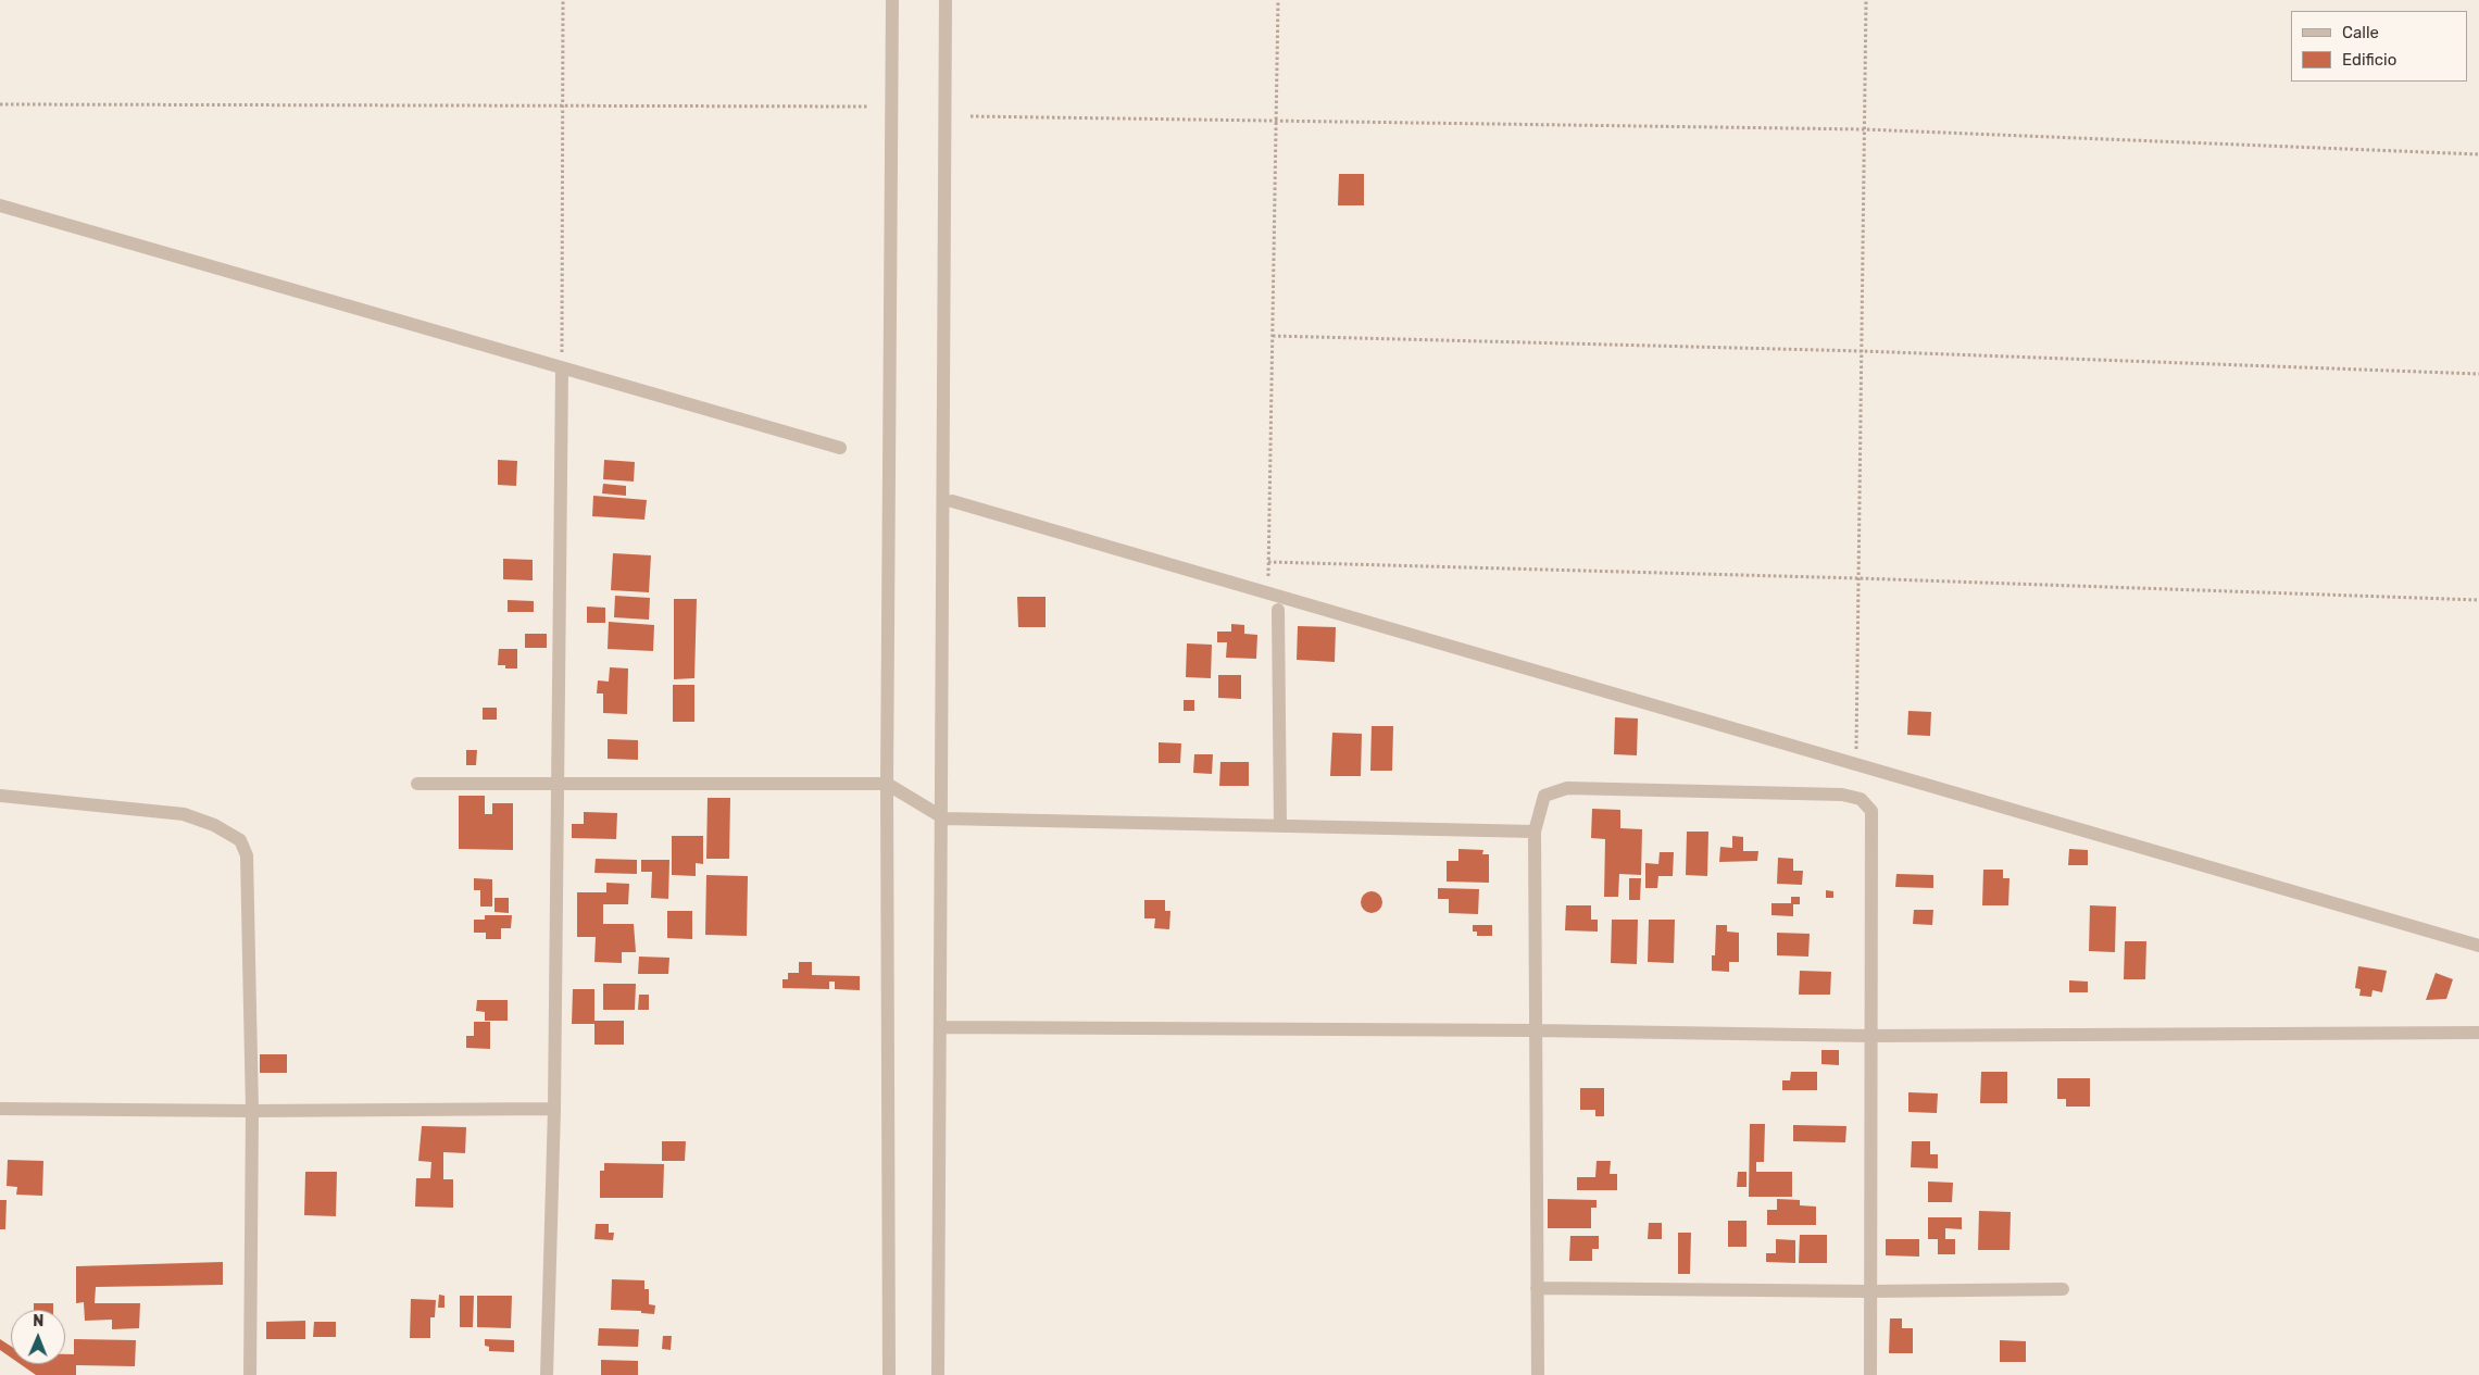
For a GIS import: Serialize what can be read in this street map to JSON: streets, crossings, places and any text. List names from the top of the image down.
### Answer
{
  "legend": ["Calle", "Edificio"],
  "north": "top"
}
